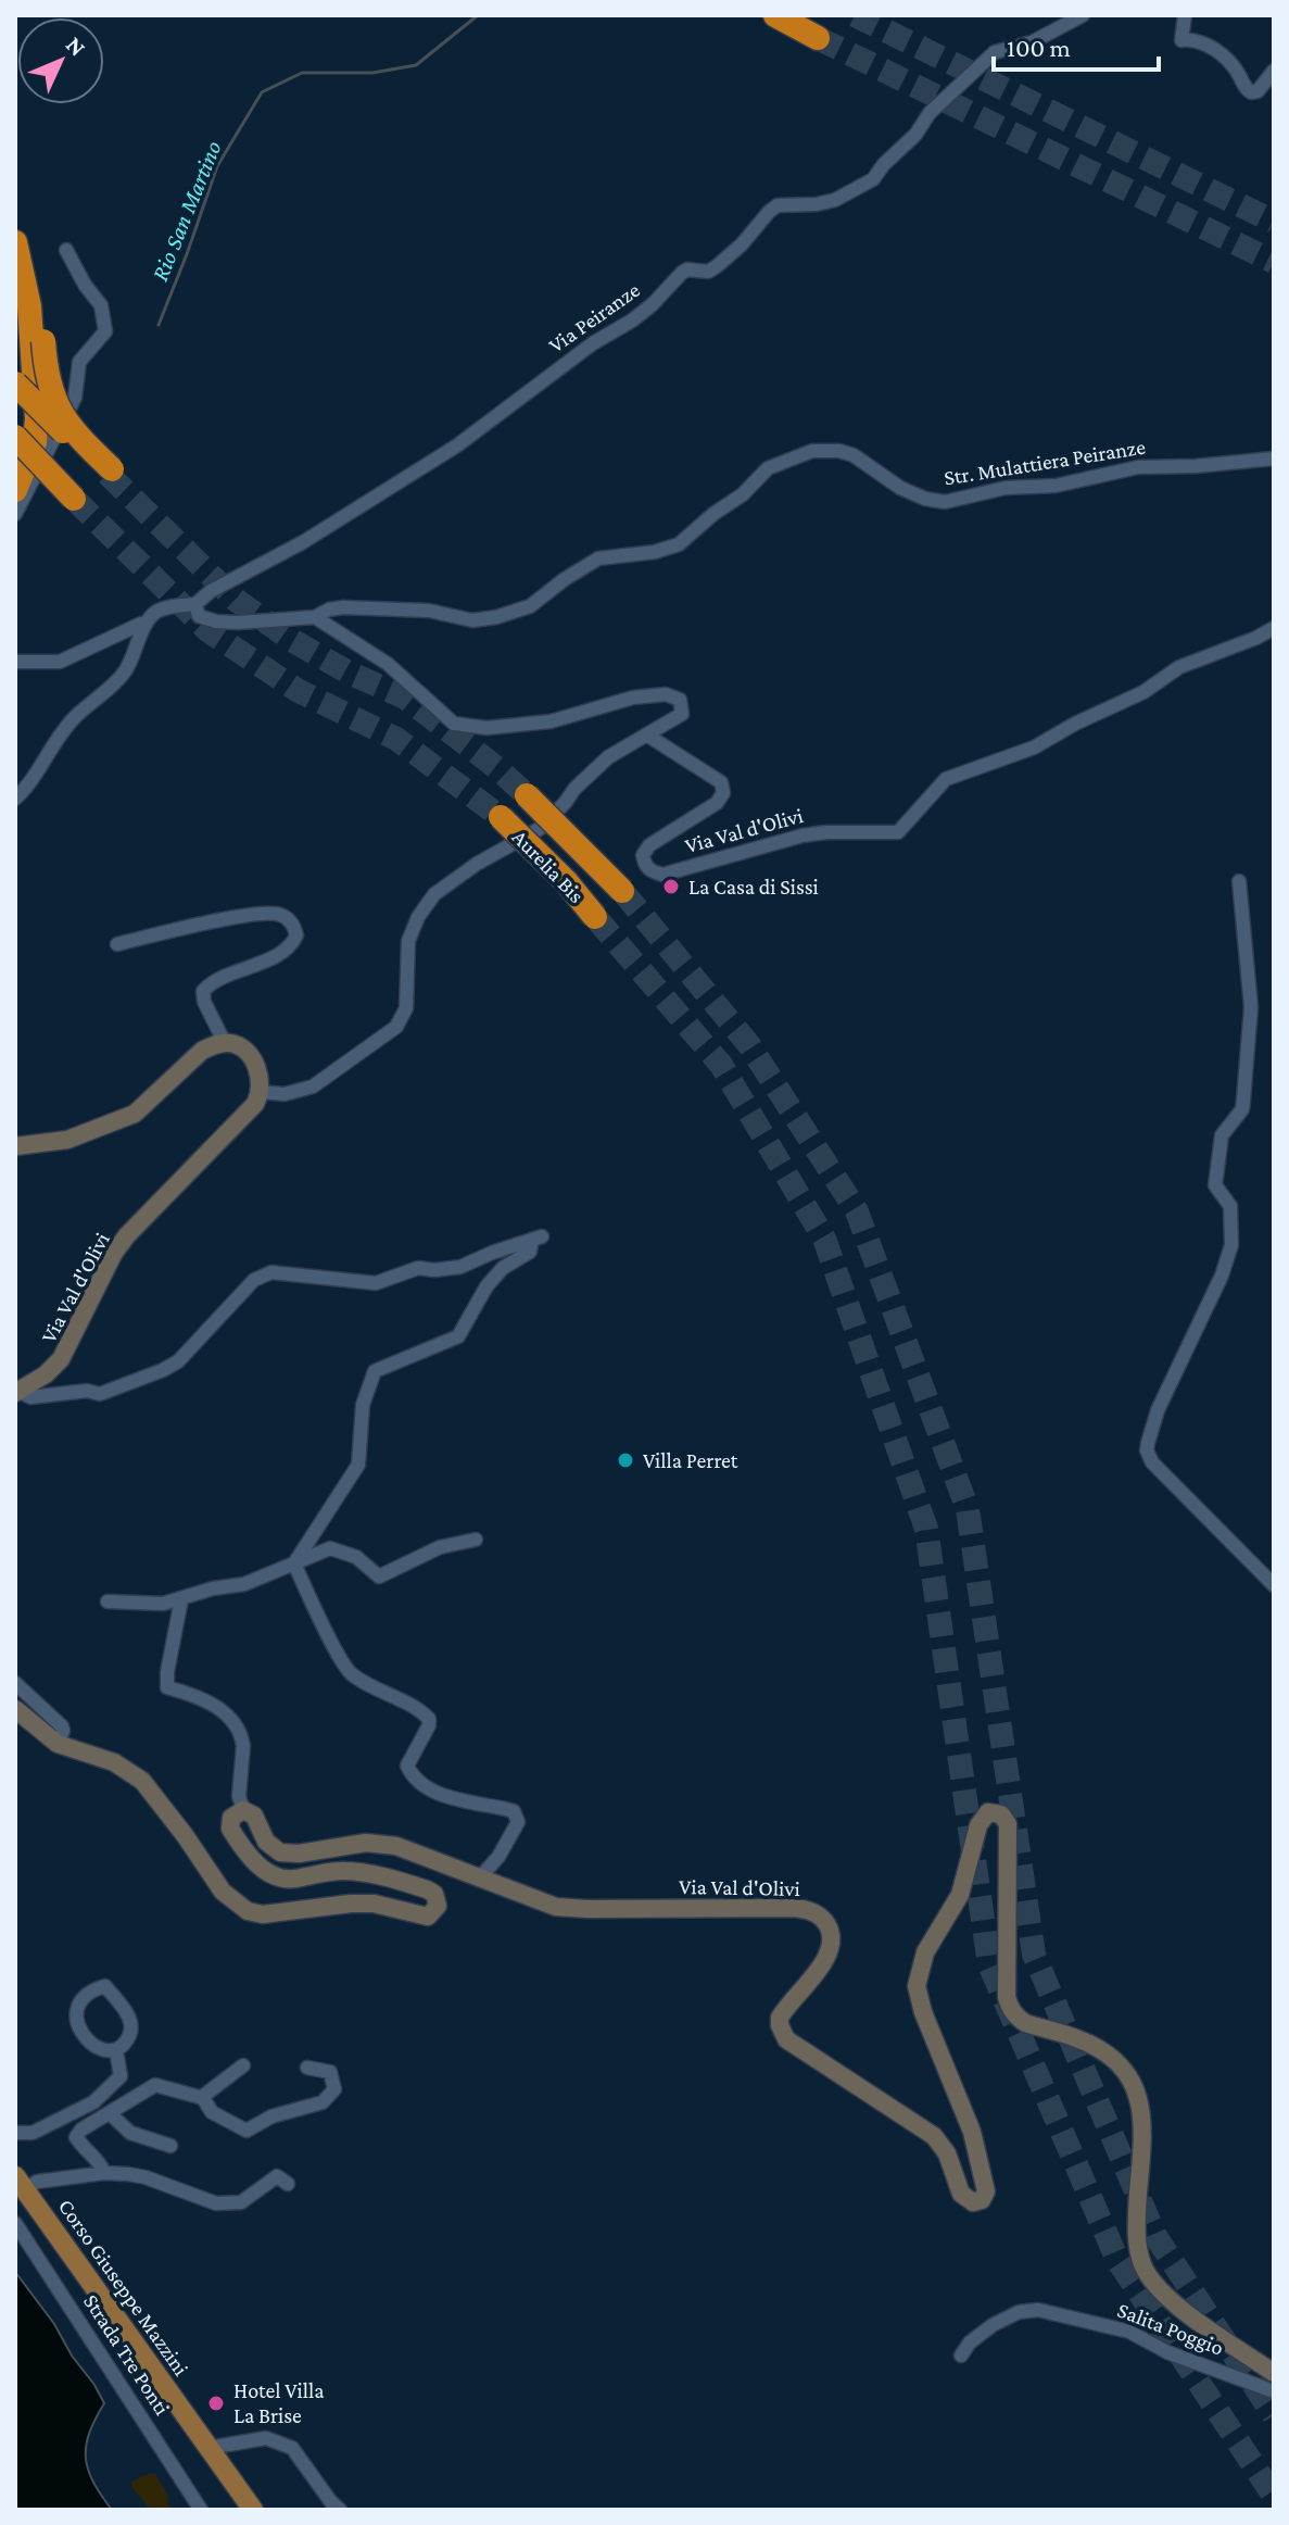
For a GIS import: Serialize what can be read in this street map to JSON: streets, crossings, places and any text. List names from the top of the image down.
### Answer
{
  "streets": {
    "highway": ["Aurelia Bis"],
    "main road": ["Corso Giuseppe Mazzini"],
    "street": [
      "Via Peiranze",
      "Str. Mulattiera Peiranze",
      "Via Val d'Olivi",
      "Salita Poggio",
      "Strada Tre Ponti"
    ]
  },
  "crossings": [
    ["Via Peiranze", "Str. Mulattiera Peiranze"]
  ],
  "water": ["Rio San Martino"],
  "places": ["La Casa di Sissi", "Villa Perret", "Hotel Villa La Brise"],
  "scale_bar": "100 m",
  "north": "top right"
}
